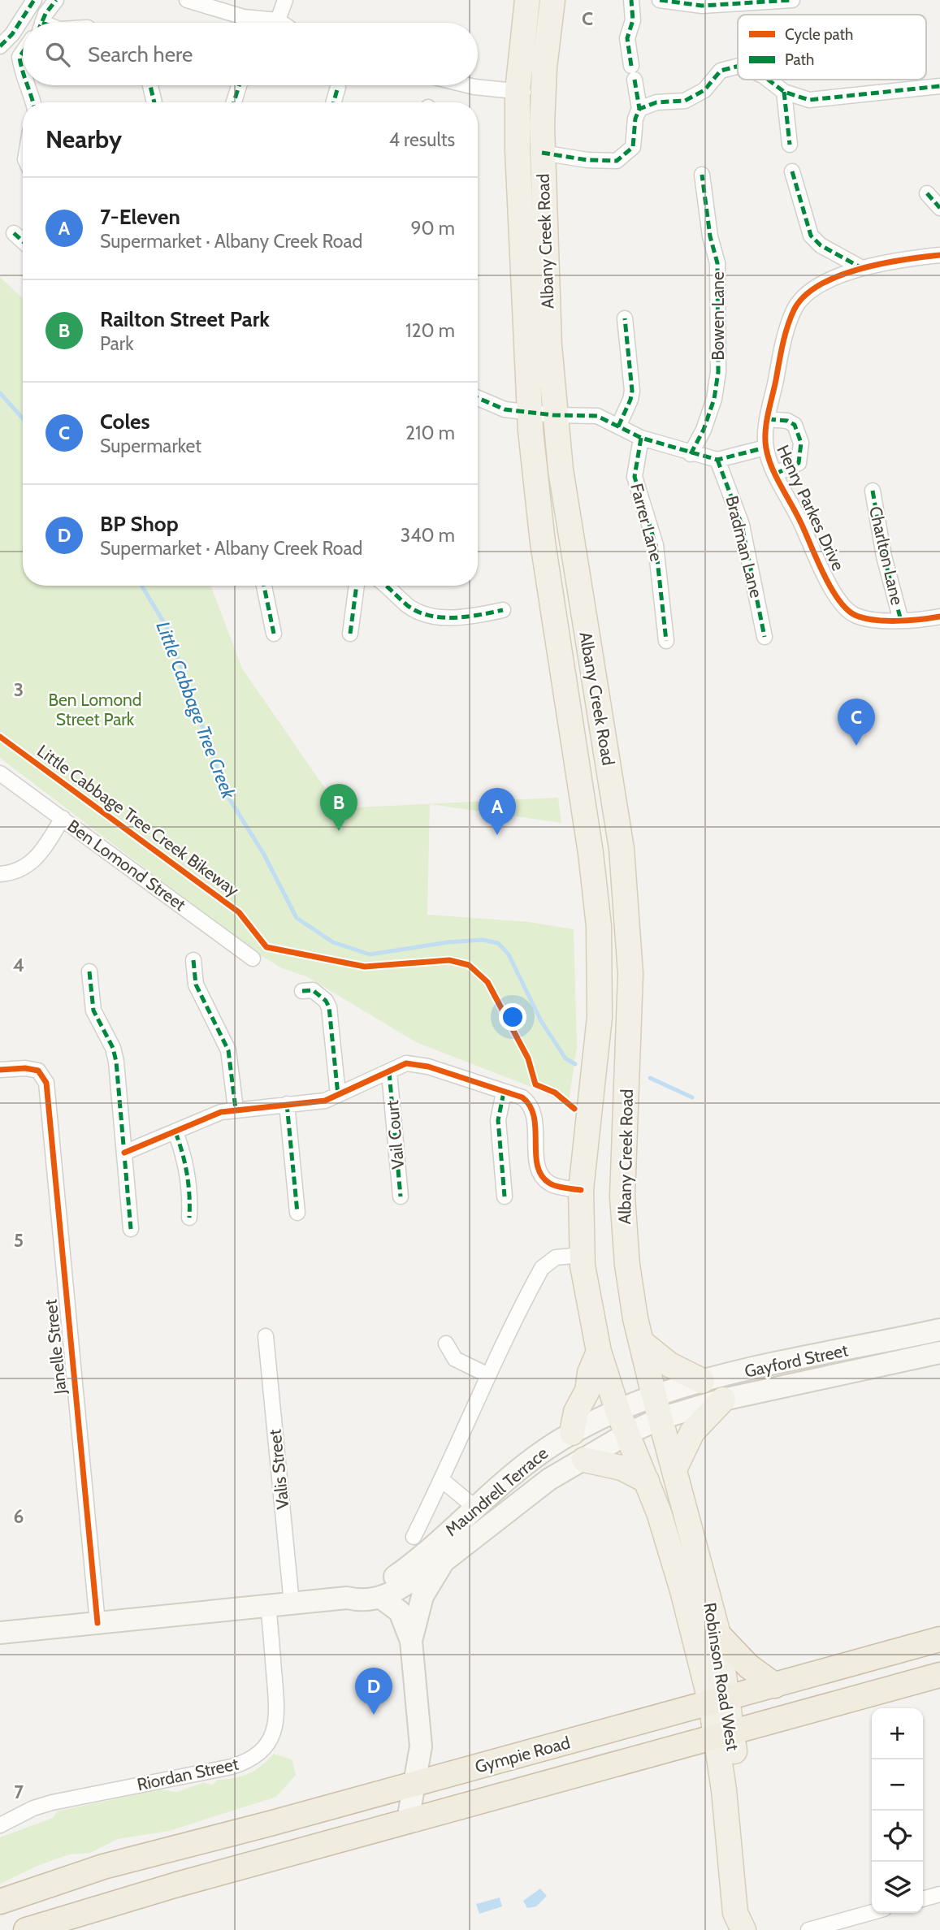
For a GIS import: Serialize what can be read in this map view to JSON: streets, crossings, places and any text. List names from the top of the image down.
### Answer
{
  "streets": {
    "highway": ["Gympie Road"],
    "main road": [
      "Albany Creek Road",
      "Gayford Street",
      "Maundrell Terrace",
      "Robinson Road West"
    ],
    "street": [
      "Bowen Lane",
      "Henry Parkes Drive",
      "Farrer Lane",
      "Bradman Lane",
      "Charlton Lane",
      "Ben Lomond Street",
      "Vail Court",
      "Janelle Street",
      "Valis Street",
      "Riordan Street"
    ],
    "cycle path": ["Little Cabbage Tree Creek Bikeway"]
  },
  "crossings": [
    ["Albany Creek Road", "Gayford Street"],
    ["Albany Creek Road", "Maundrell Terrace"],
    ["Albany Creek Road", "Robinson Road West"],
    ["Henry Parkes Drive", "Charlton Lane"],
    ["Janelle Street", "Maundrell Terrace"],
    ["Gayford Street", "Maundrell Terrace"],
    ["Gayford Street", "Robinson Road West"],
    ["Valis Street", "Maundrell Terrace"],
    ["Maundrell Terrace", "Robinson Road West"],
    ["Maundrell Terrace", "Riordan Street"],
    ["Robinson Road West", "Gympie Road"]
  ],
  "water": ["Little Cabbage Tree Creek"],
  "parks": ["Ben Lomond Street Park"],
  "legend": ["Cycle path", "Path"],
  "page": {
    "search": "Search here",
    "heading": ["Nearby", "4 results"],
    "list": [
      {
        "mark": "A",
        "name": "7-Eleven",
        "note": "Supermarket · Albany Creek Road",
        "value": "90 m"
      },
      {
        "mark": "B",
        "name": "Railton Street Park",
        "note": "Park",
        "value": "120 m"
      },
      {
        "mark": "C",
        "name": "Coles",
        "note": "Supermarket",
        "value": "210 m"
      },
      {
        "mark": "D",
        "name": "BP Shop",
        "note": "Supermarket · Albany Creek Road",
        "value": "340 m"
      }
    ],
    "pins": [
      "C",
      "B",
      "A",
      "D"
    ],
    "map_buttons": ["+", "−"]
  },
  "grid": {
    "columns": ["C"],
    "rows": [
      "3",
      "4",
      "5",
      "6",
      "7"
    ]
  }
}
